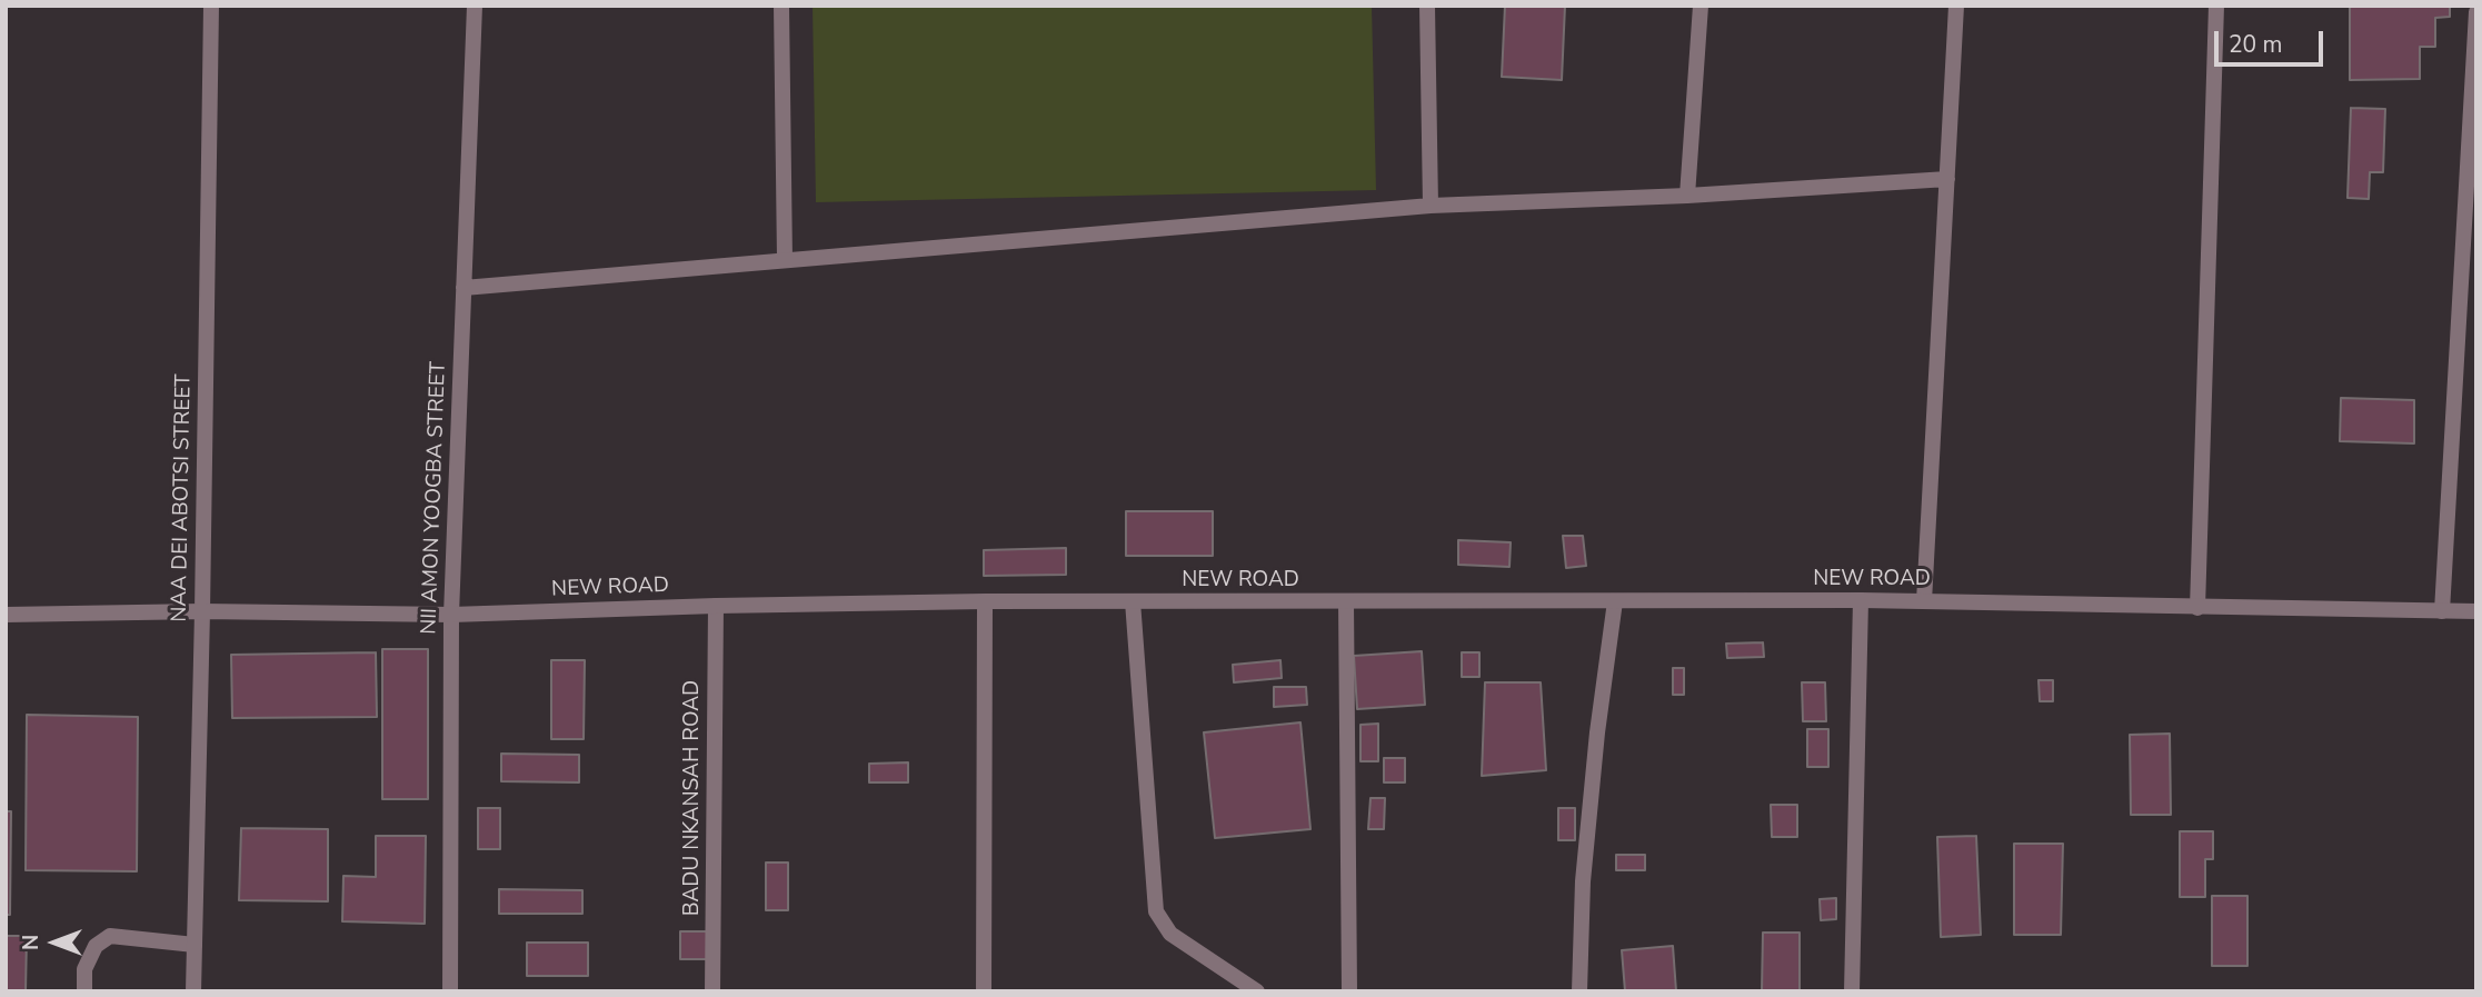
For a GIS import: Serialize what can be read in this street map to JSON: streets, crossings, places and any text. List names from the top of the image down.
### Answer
{
  "streets": {
    "street": [
      "NAA DEI ABOTSI STREET",
      "NII AMON YOOGBA STREET",
      "NEW ROAD",
      "BADU NKANSAH ROAD"
    ]
  },
  "crossings": [
    ["NAA DEI ABOTSI STREET", "NEW ROAD"],
    ["NII AMON YOOGBA STREET", "NEW ROAD"],
    ["NEW ROAD", "BADU NKANSAH ROAD"]
  ],
  "scale_bar": "20 m",
  "north": "left"
}
